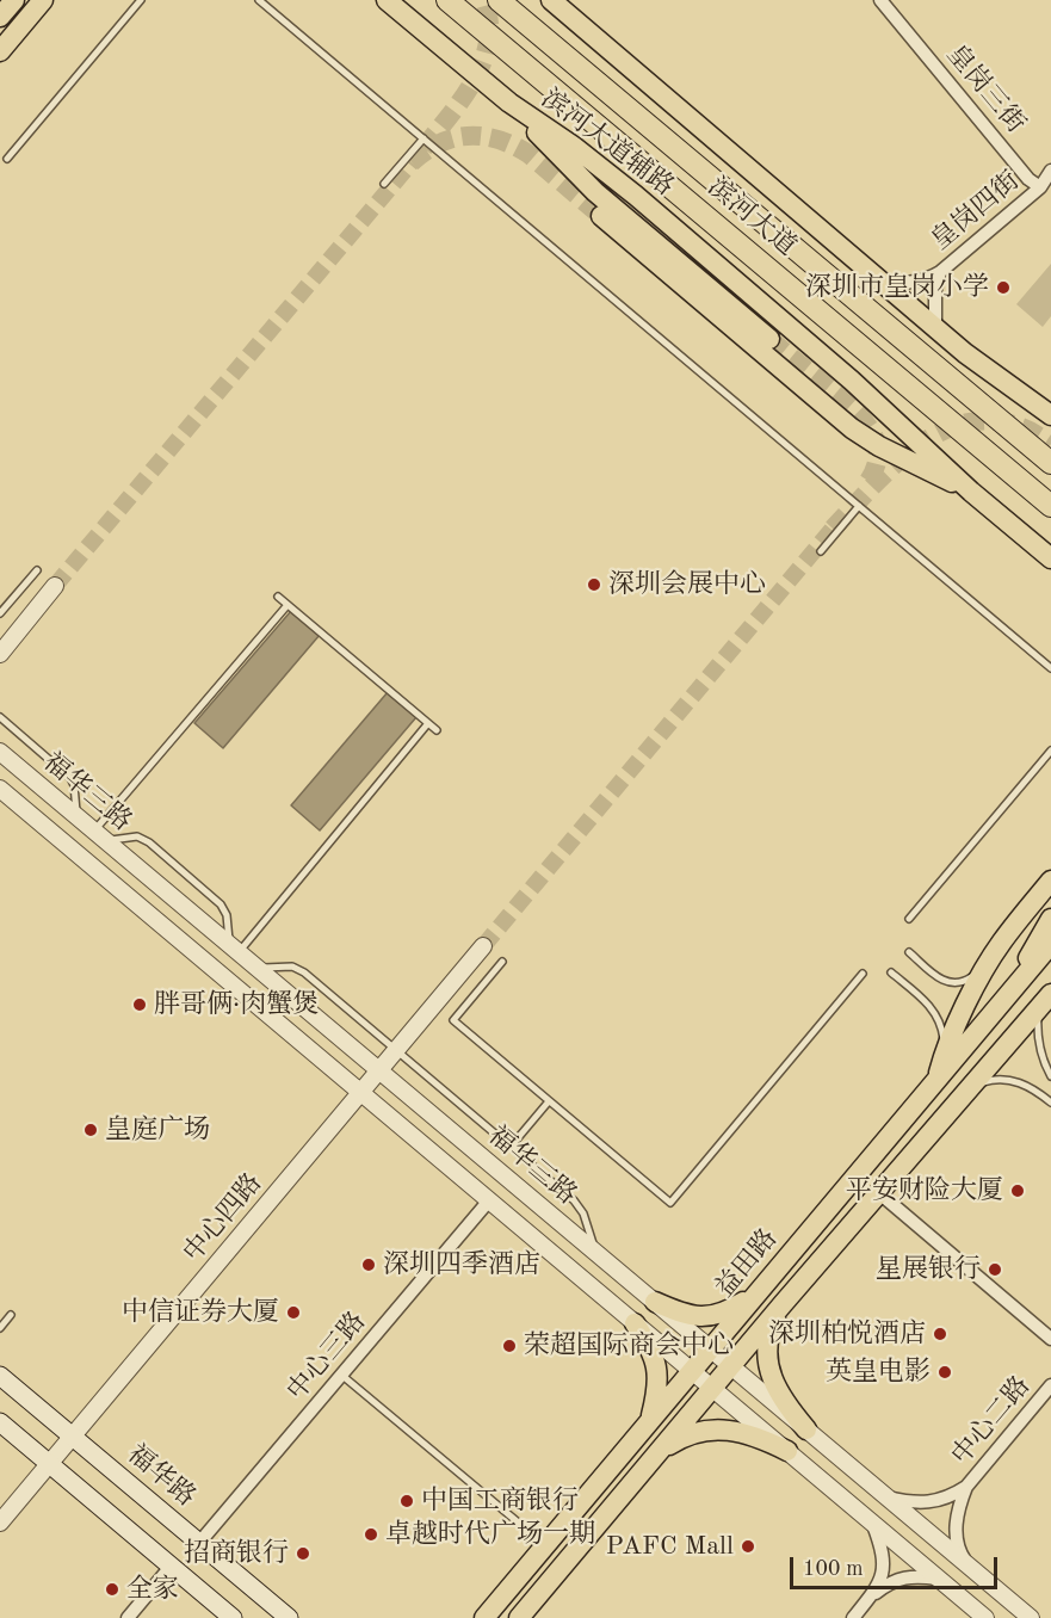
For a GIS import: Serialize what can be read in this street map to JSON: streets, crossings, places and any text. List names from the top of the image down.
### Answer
{
  "streets": {
    "highway": ["滨河大道"],
    "main road": ["滨河大道辅路", "益田路", "福华路"],
    "street": [
      "皇岗三街",
      "皇岗四街",
      "福华三路",
      "中心四路",
      "中心三路",
      "中心二路"
    ]
  },
  "crossings": [
    ["皇岗三街", "皇岗四街"],
    ["福华三路", "中心四路"],
    ["福华三路", "益田路"],
    ["福华三路", "中心三路"],
    ["福华三路", "中心二路"],
    ["中心四路", "福华路"],
    ["中心三路", "福华路"]
  ],
  "places": [
    "深圳市皇岗小学",
    "深圳会展中心",
    "胖哥俩·肉蟹煲",
    "皇庭广场",
    "平安财险大厦",
    "深圳四季酒店",
    "星展银行",
    "中信证券大厦",
    "深圳柏悦酒店",
    "荣超国际商会中心",
    "英皇电影",
    "中国工商银行",
    "卓越时代广场一期",
    "PAFC Mall",
    "招商银行",
    "全家"
  ],
  "scale_bar": "100 m"
}
